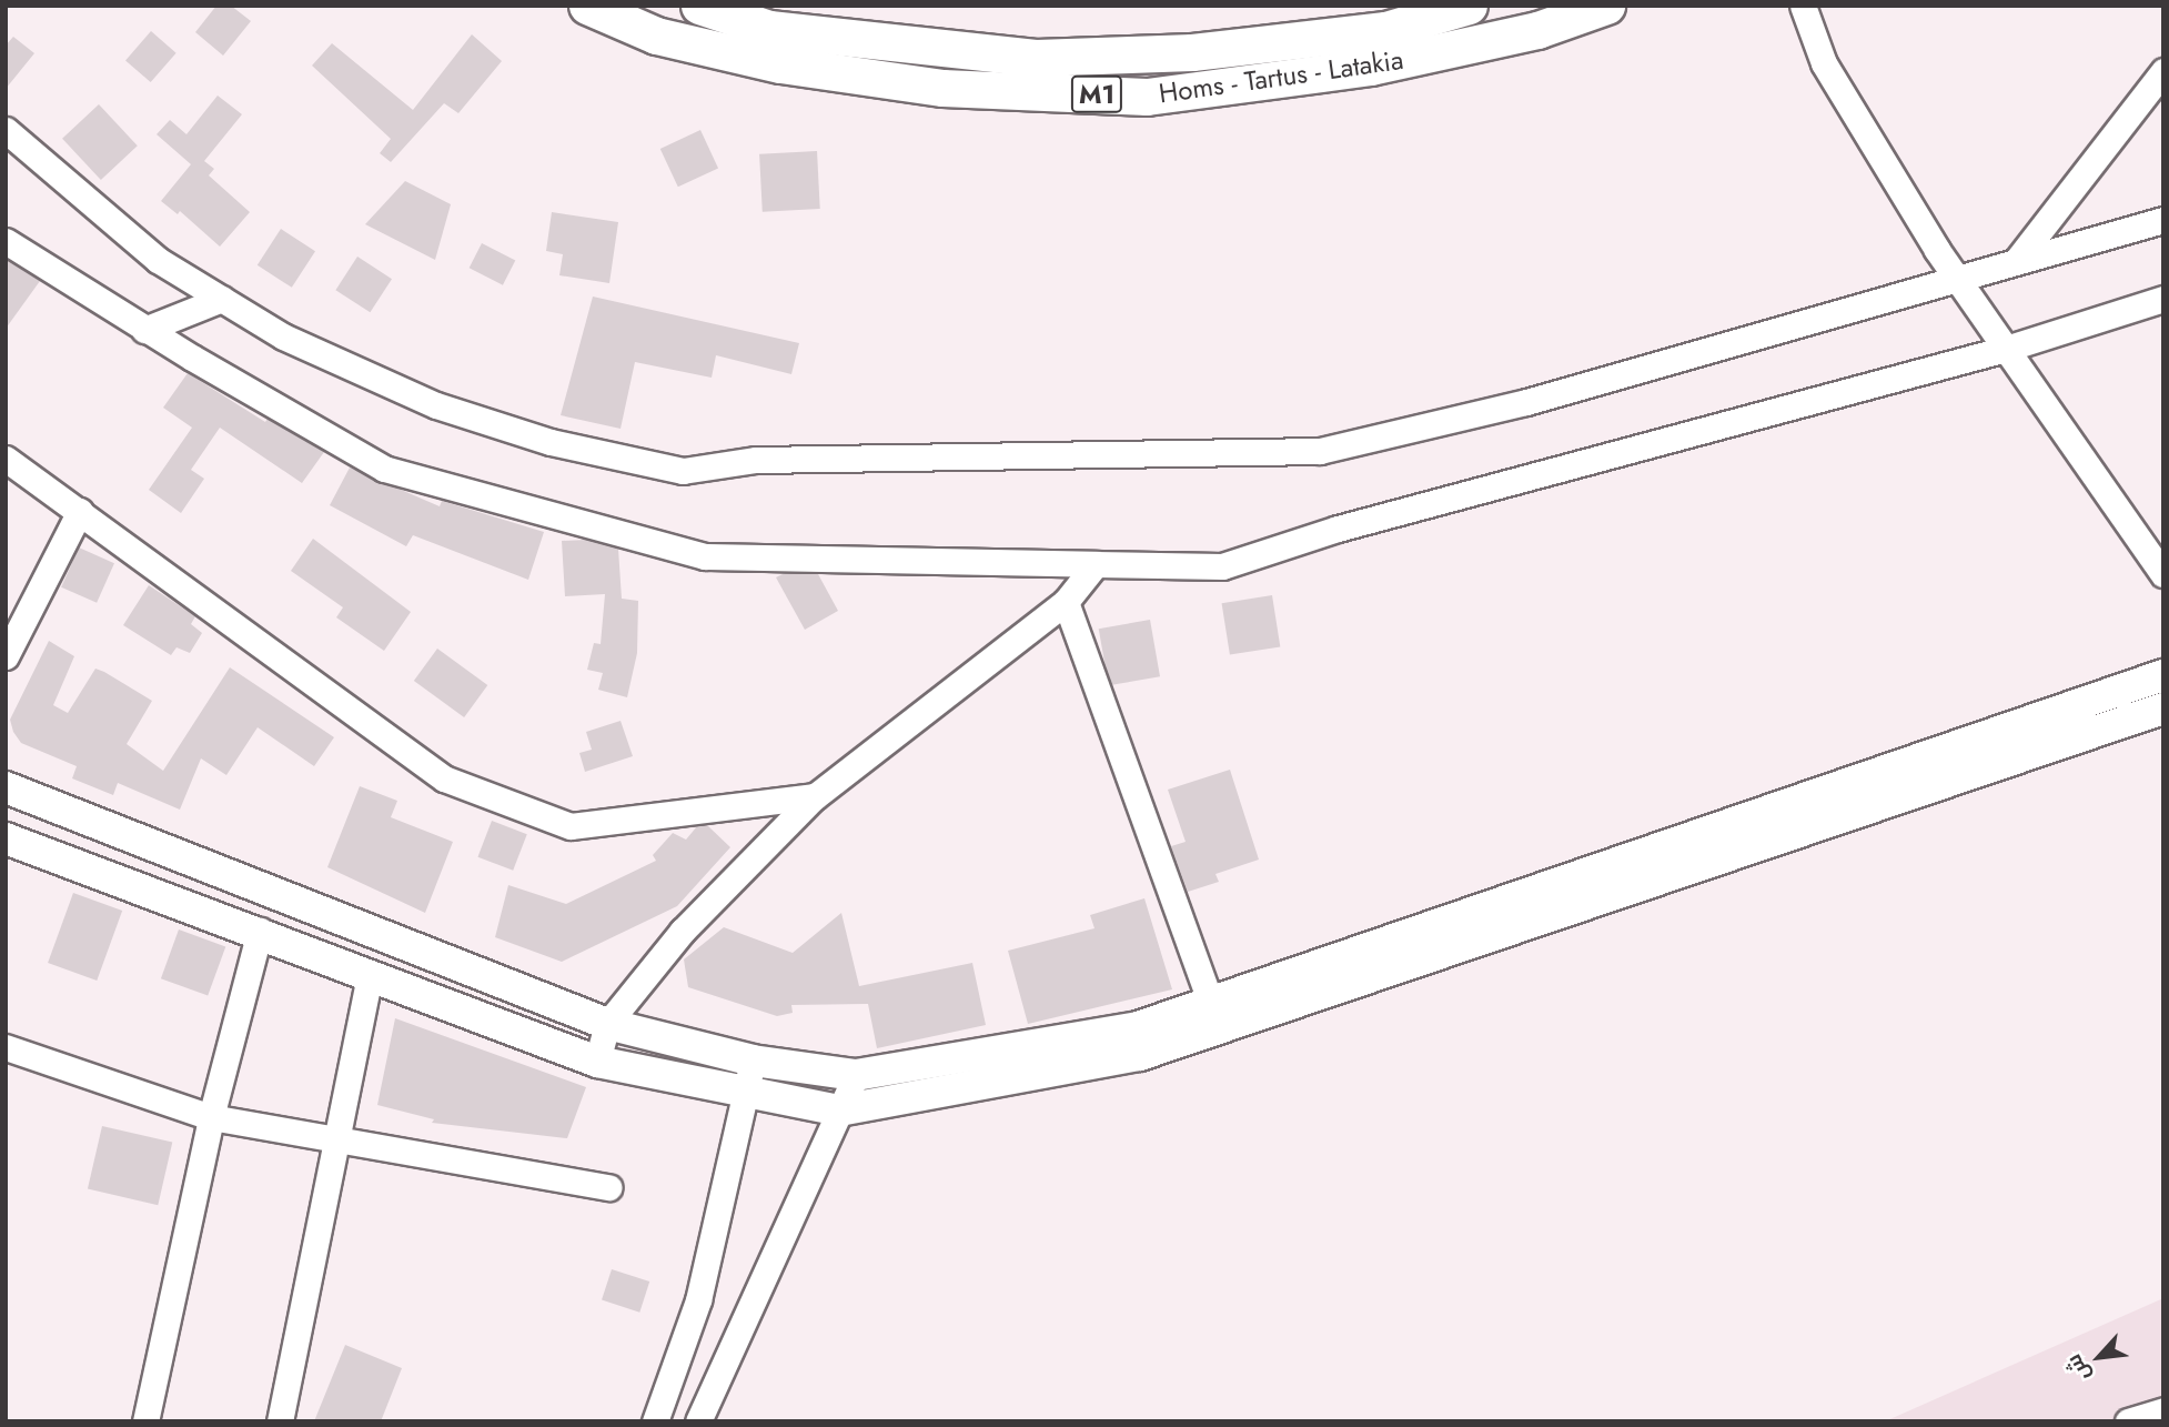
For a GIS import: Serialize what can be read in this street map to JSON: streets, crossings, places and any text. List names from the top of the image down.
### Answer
{
  "streets": {
    "highway": ["Homs - Tartus - Latakia", "M1"]
  },
  "north": "bottom left"
}
